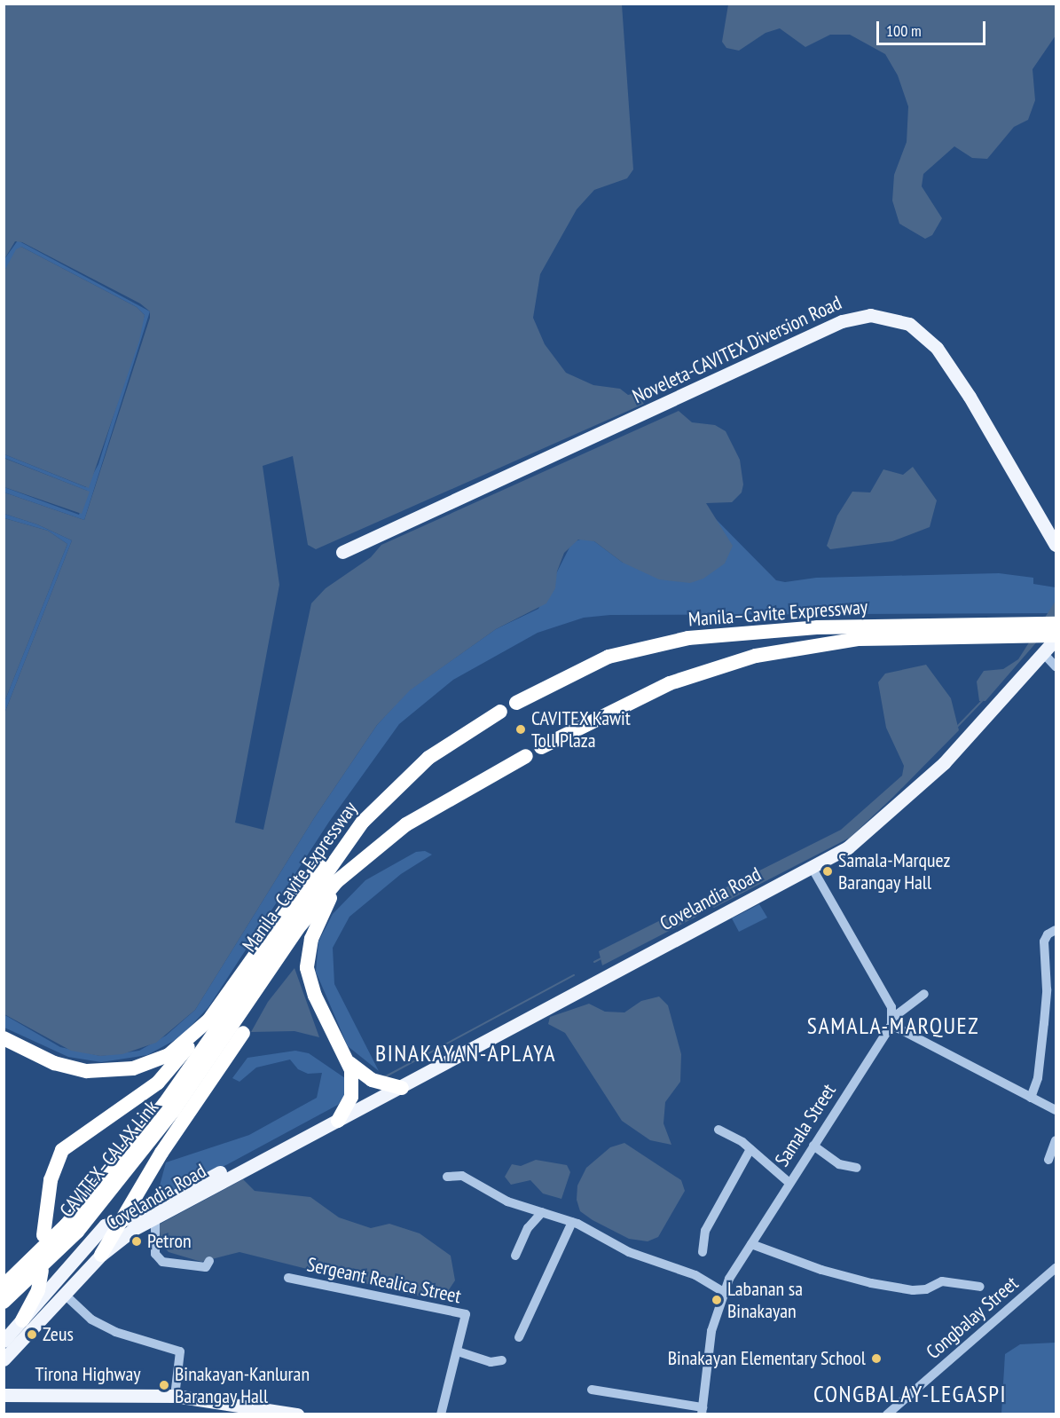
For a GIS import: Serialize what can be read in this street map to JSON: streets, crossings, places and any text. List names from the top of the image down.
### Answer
{
  "streets": {
    "highway": ["Manila–Cavite Expressway", "CAVITEX–CALAX Link"],
    "main road": ["Noveleta-CAVITEX Diversion Road", "Covelandia Road", "Tirona Highway"],
    "street": ["Samala Street", "Sergeant Realica Street", "Congbalay Street"]
  },
  "crossings": [
    ["Manila–Cavite Expressway", "Covelandia Road"],
    ["Manila–Cavite Expressway", "CAVITEX–CALAX Link"]
  ],
  "districts": ["SAMALA-MARQUEZ", "BINAKAYAN-APLAYA", "CONGBALAY-LEGASPI"],
  "places": [
    "CAVITEX Kawit Toll Plaza",
    "Samala-Marquez Barangay Hall",
    "Petron",
    "Labanan sa Binakayan",
    "Zeus",
    "Binakayan Elementary School",
    "Binakayan-Kanluran Barangay Hall"
  ],
  "scale_bar": "100 m"
}
